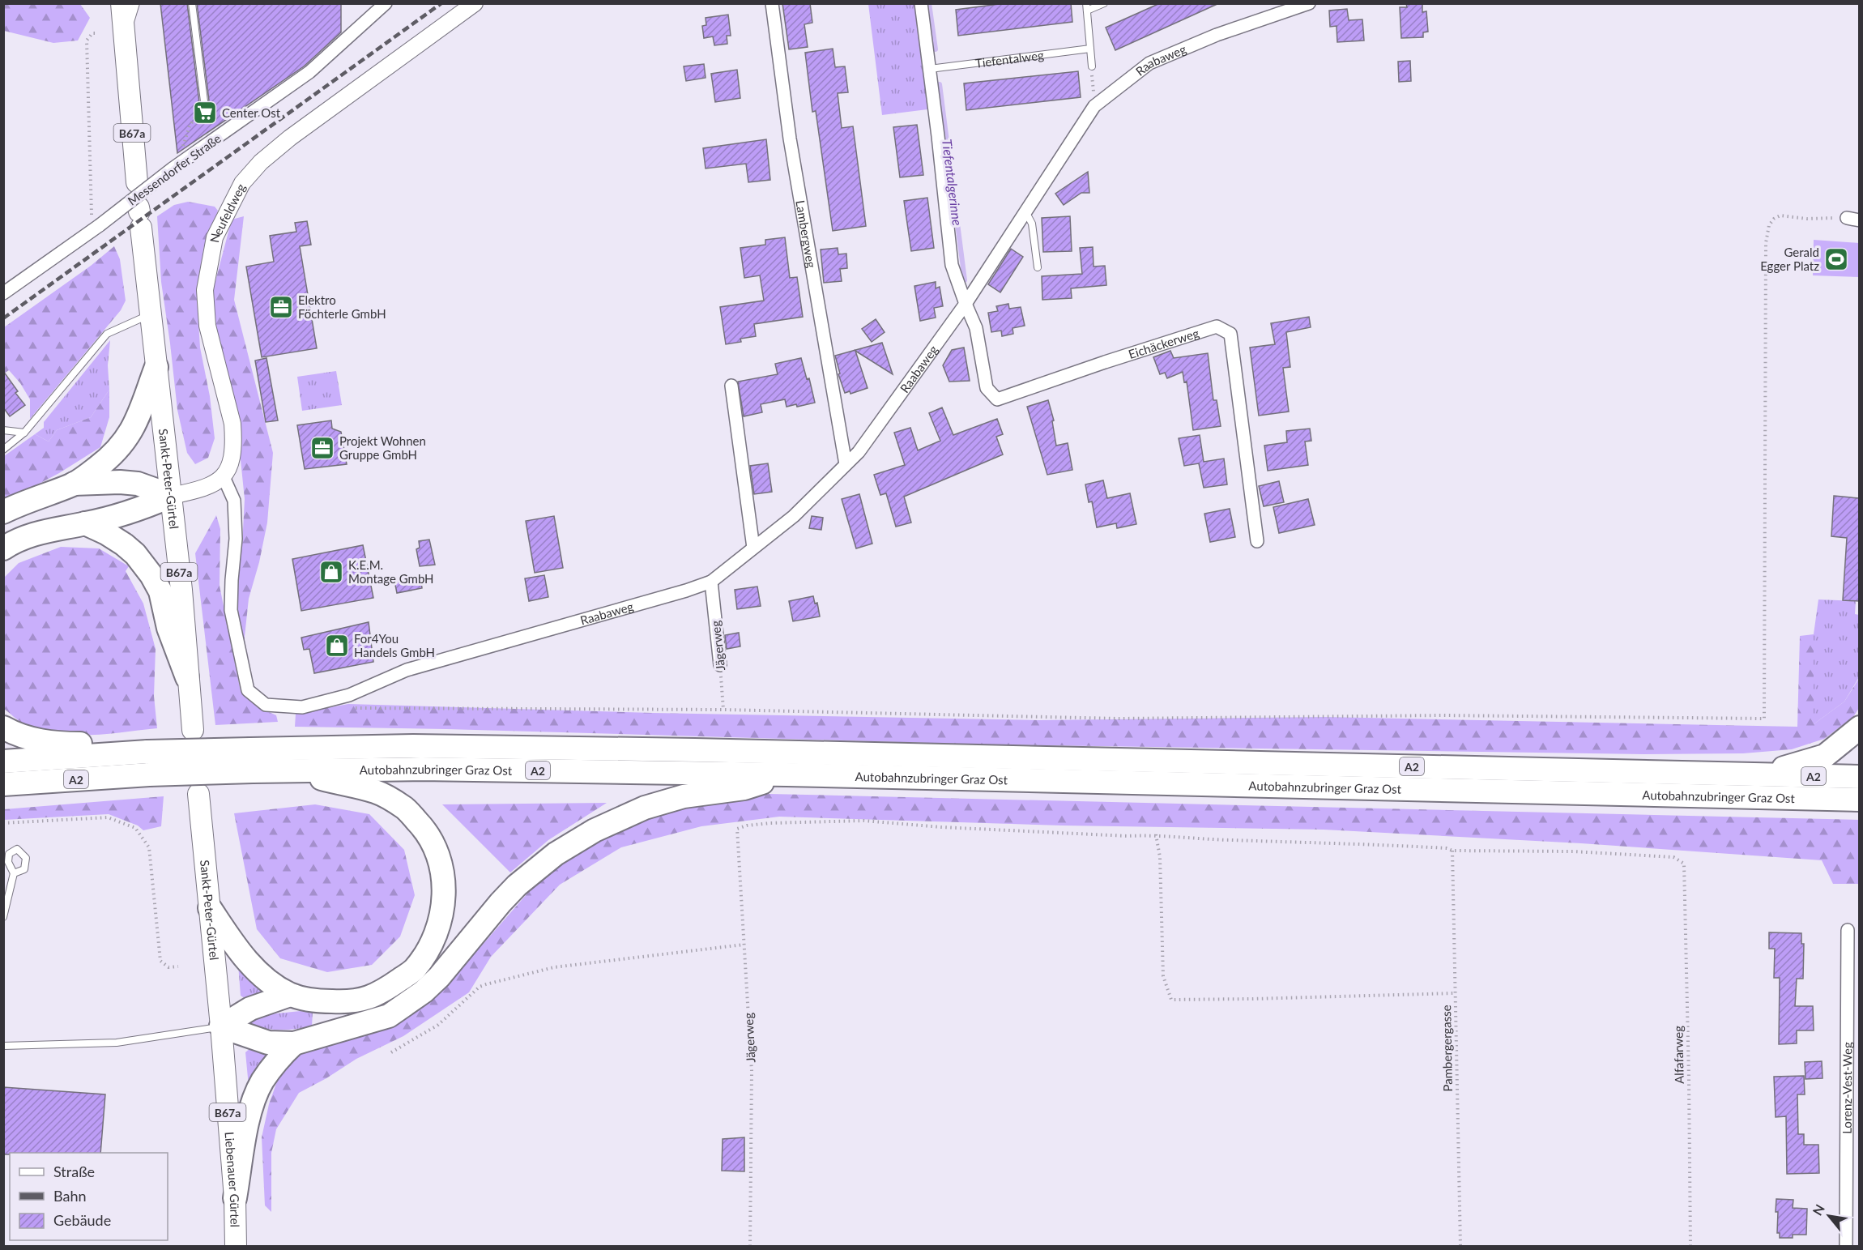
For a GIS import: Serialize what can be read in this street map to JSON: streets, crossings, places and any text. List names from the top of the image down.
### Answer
{
  "streets": {
    "highway": ["A2", "Autobahnzubringer Graz Ost"],
    "main road": ["B67a", "Sankt-Peter-Gürtel", "Liebenauer Gürtel"],
    "street": [
      "Raabaweg",
      "Messendorfer Straße",
      "Neufeldweg",
      "Lambergweg",
      "Eichäckerweg",
      "Jägerweg",
      "Lorenz-Vest-Weg"
    ],
    "lane": ["Tiefentalweg"],
    "path": ["Pambergergasse", "Alfafarweg"]
  },
  "crossings": [
    ["Raabaweg", "Neufeldweg"],
    ["Raabaweg", "Lambergweg"],
    ["Raabaweg", "Eichäckerweg"],
    ["Raabaweg", "Jägerweg"],
    ["Sankt-Peter-Gürtel", "Liebenauer Gürtel"],
    ["Pambergergasse", "Alfafarweg"]
  ],
  "water": ["Tiefentalgerinne"],
  "places": {
    "supermarket": ["Center Ost"],
    "sports": ["Gerald Egger Platz"],
    "office": ["Elektro Föchterle GmbH", "Projekt Wohnen Gruppe GmbH"],
    "shop": ["K.E.M. Montage GmbH", "For4You Handels GmbH"]
  },
  "legend": ["Straße", "Bahn", "Gebäude"],
  "north": "top left"
}
